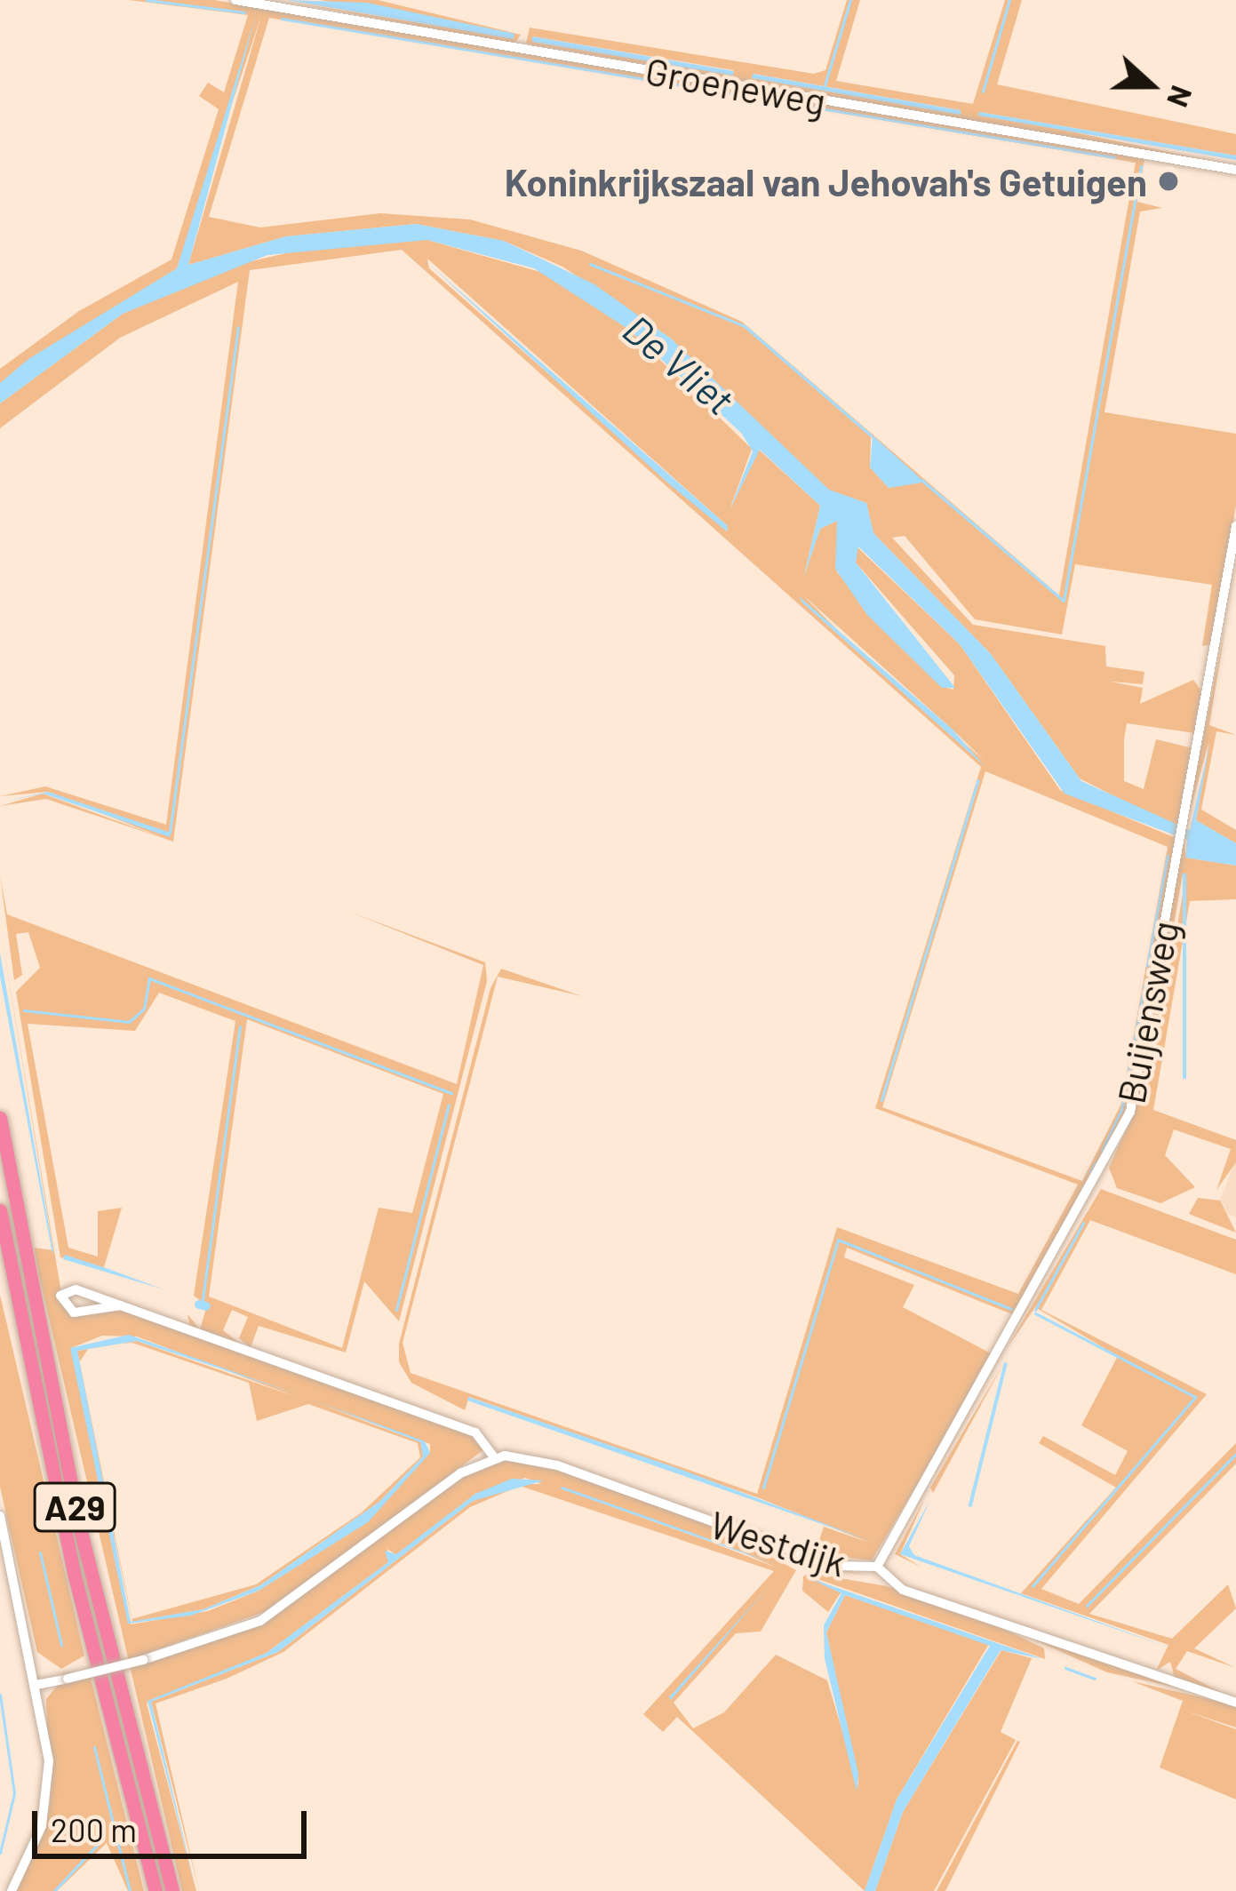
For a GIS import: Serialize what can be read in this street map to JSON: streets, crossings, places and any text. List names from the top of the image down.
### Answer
{
  "streets": {
    "highway": ["A29"],
    "street": ["Groeneweg", "Buijensweg", "Westdijk"]
  },
  "crossings": [
    ["Buijensweg", "Westdijk"]
  ],
  "water": ["De Vliet"],
  "places": ["Koninkrijkszaal van Jehovah's Getuigen"],
  "scale_bar": "200 m",
  "north": "right"
}
